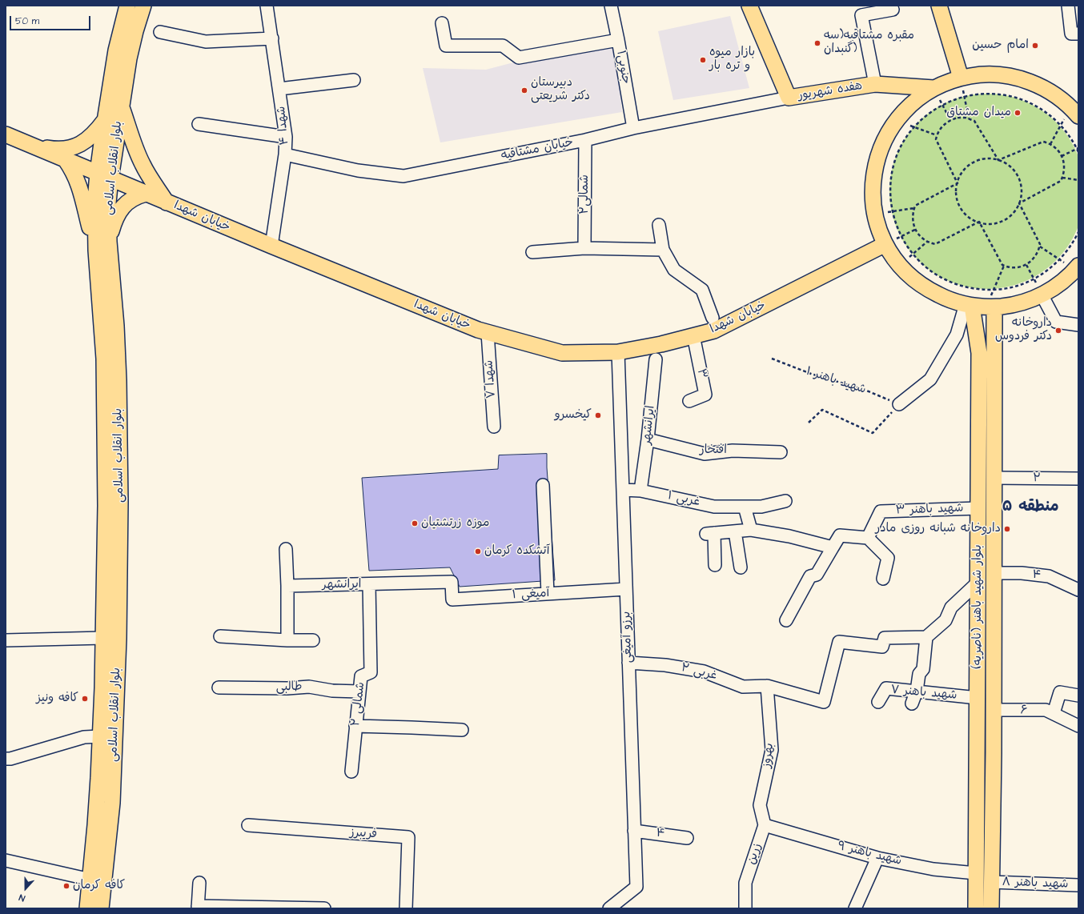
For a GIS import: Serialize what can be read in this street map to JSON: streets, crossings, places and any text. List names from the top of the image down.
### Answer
{
  "streets": {
    "main road": [
      "هفده شهریور",
      "بلوار انقلاب اسلامی",
      "خیابان شهدا",
      "بلوار شهید باهنر (ناصریه)"
    ],
    "street": [
      "جنوبی۱",
      "شهدا ۴",
      "خیابان مشتاقیه",
      "شمالی۲",
      "۳",
      "شهدا ۷",
      "ایرانشهر",
      "افتخار",
      "۲",
      "۱ غربی",
      "شهید باهنر ۳",
      "۴",
      "آمیغی ۱",
      "برزو آمیغی",
      "۲ غربی",
      "طالبی",
      "شهید باهنر ۷",
      "۲ شمالی",
      "۶",
      "بهروز",
      "فریبرز",
      "زرین",
      "شهید باهنر ۹",
      "شهید باهنر ۸"
    ],
    "path": ["شهید باهنر ۱"]
  },
  "crossings": [
    ["جنوبی۱", "خیابان مشتاقیه"],
    ["هفده شهریور", "خیابان مشتاقیه"],
    ["شهدا ۴", "خیابان مشتاقیه"],
    ["شهدا ۴", "خیابان شهدا"],
    ["خیابان مشتاقیه", "شمالی۲"],
    ["بلوار انقلاب اسلامی", "خیابان شهدا"],
    ["خیابان شهدا", "۳"],
    ["خیابان شهدا", "شهدا ۷"],
    ["خیابان شهدا", "برزو آمیغی"],
    ["ایرانشهر", "افتخار"],
    ["ایرانشهر", "۱ غربی"],
    ["ایرانشهر", "آمیغی ۱"],
    ["ایرانشهر", "۲ شمالی"],
    ["۲", "بلوار شهید باهنر (ناصریه)"],
    ["۱ غربی", "برزو آمیغی"],
    ["شهید باهنر ۳", "بلوار شهید باهنر (ناصریه)"],
    ["۴", "بلوار شهید باهنر (ناصریه)"],
    ["۴", "برزو آمیغی"],
    ["آمیغی ۱", "برزو آمیغی"],
    ["بلوار شهید باهنر (ناصریه)", "شهید باهنر ۷"],
    ["بلوار شهید باهنر (ناصریه)", "۶"],
    ["بلوار شهید باهنر (ناصریه)", "شهید باهنر ۹"],
    ["بلوار شهید باهنر (ناصریه)", "شهید باهنر ۸"],
    ["برزو آمیغی", "۲ غربی"],
    ["۲ غربی", "بهروز"],
    ["طالبی", "۲ شمالی"],
    ["بهروز", "زرین"],
    ["بهروز", "شهید باهنر ۹"],
    ["زرین", "شهید باهنر ۹"]
  ],
  "districts": ["منطقه ۵"],
  "places": [
    "مقبره مشتاقیه(سه گنبدان)",
    "امام حسین",
    "بازار میوه و تره بار",
    "دبیرستان دکتر شریعتی",
    "ميدان مشتاق",
    "داروخانه دکتر فردوس",
    "کیخسرو",
    "موزه زرتشتیان",
    "داروخانه شبانه روزی مادر",
    "آتشکده کرمان",
    "کافه ونیز",
    "کافه کرمان"
  ],
  "scale_bar": "50 m",
  "north": "bottom"
}
